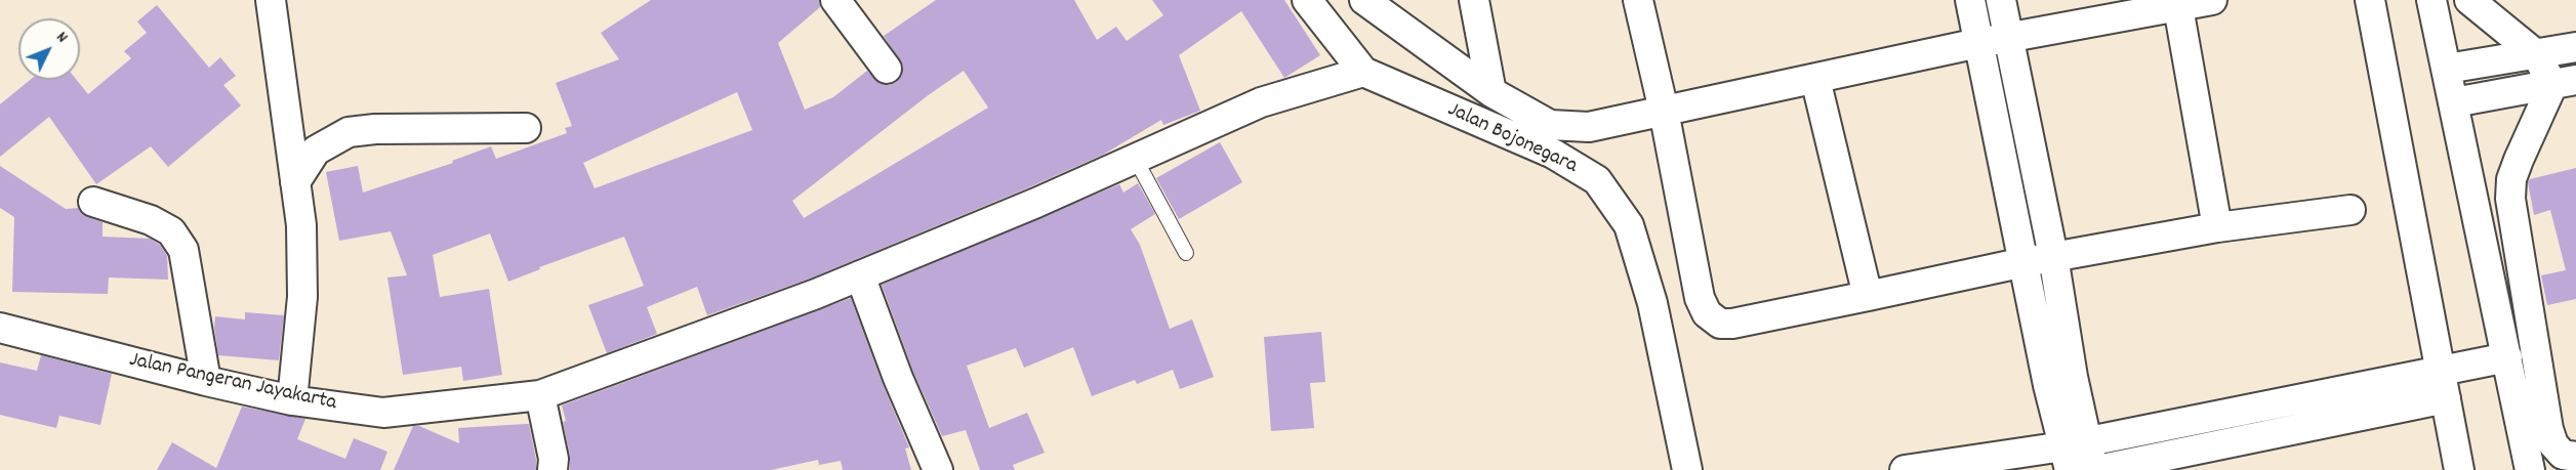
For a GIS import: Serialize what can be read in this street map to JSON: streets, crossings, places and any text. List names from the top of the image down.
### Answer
{
  "streets": {
    "street": ["Jalan Bojonegara", "Jalan Pangeran Jayakarta"]
  },
  "crossings": [
    ["Jalan Bojonegara", "Jalan Pangeran Jayakarta"]
  ],
  "north": "top right"
}
